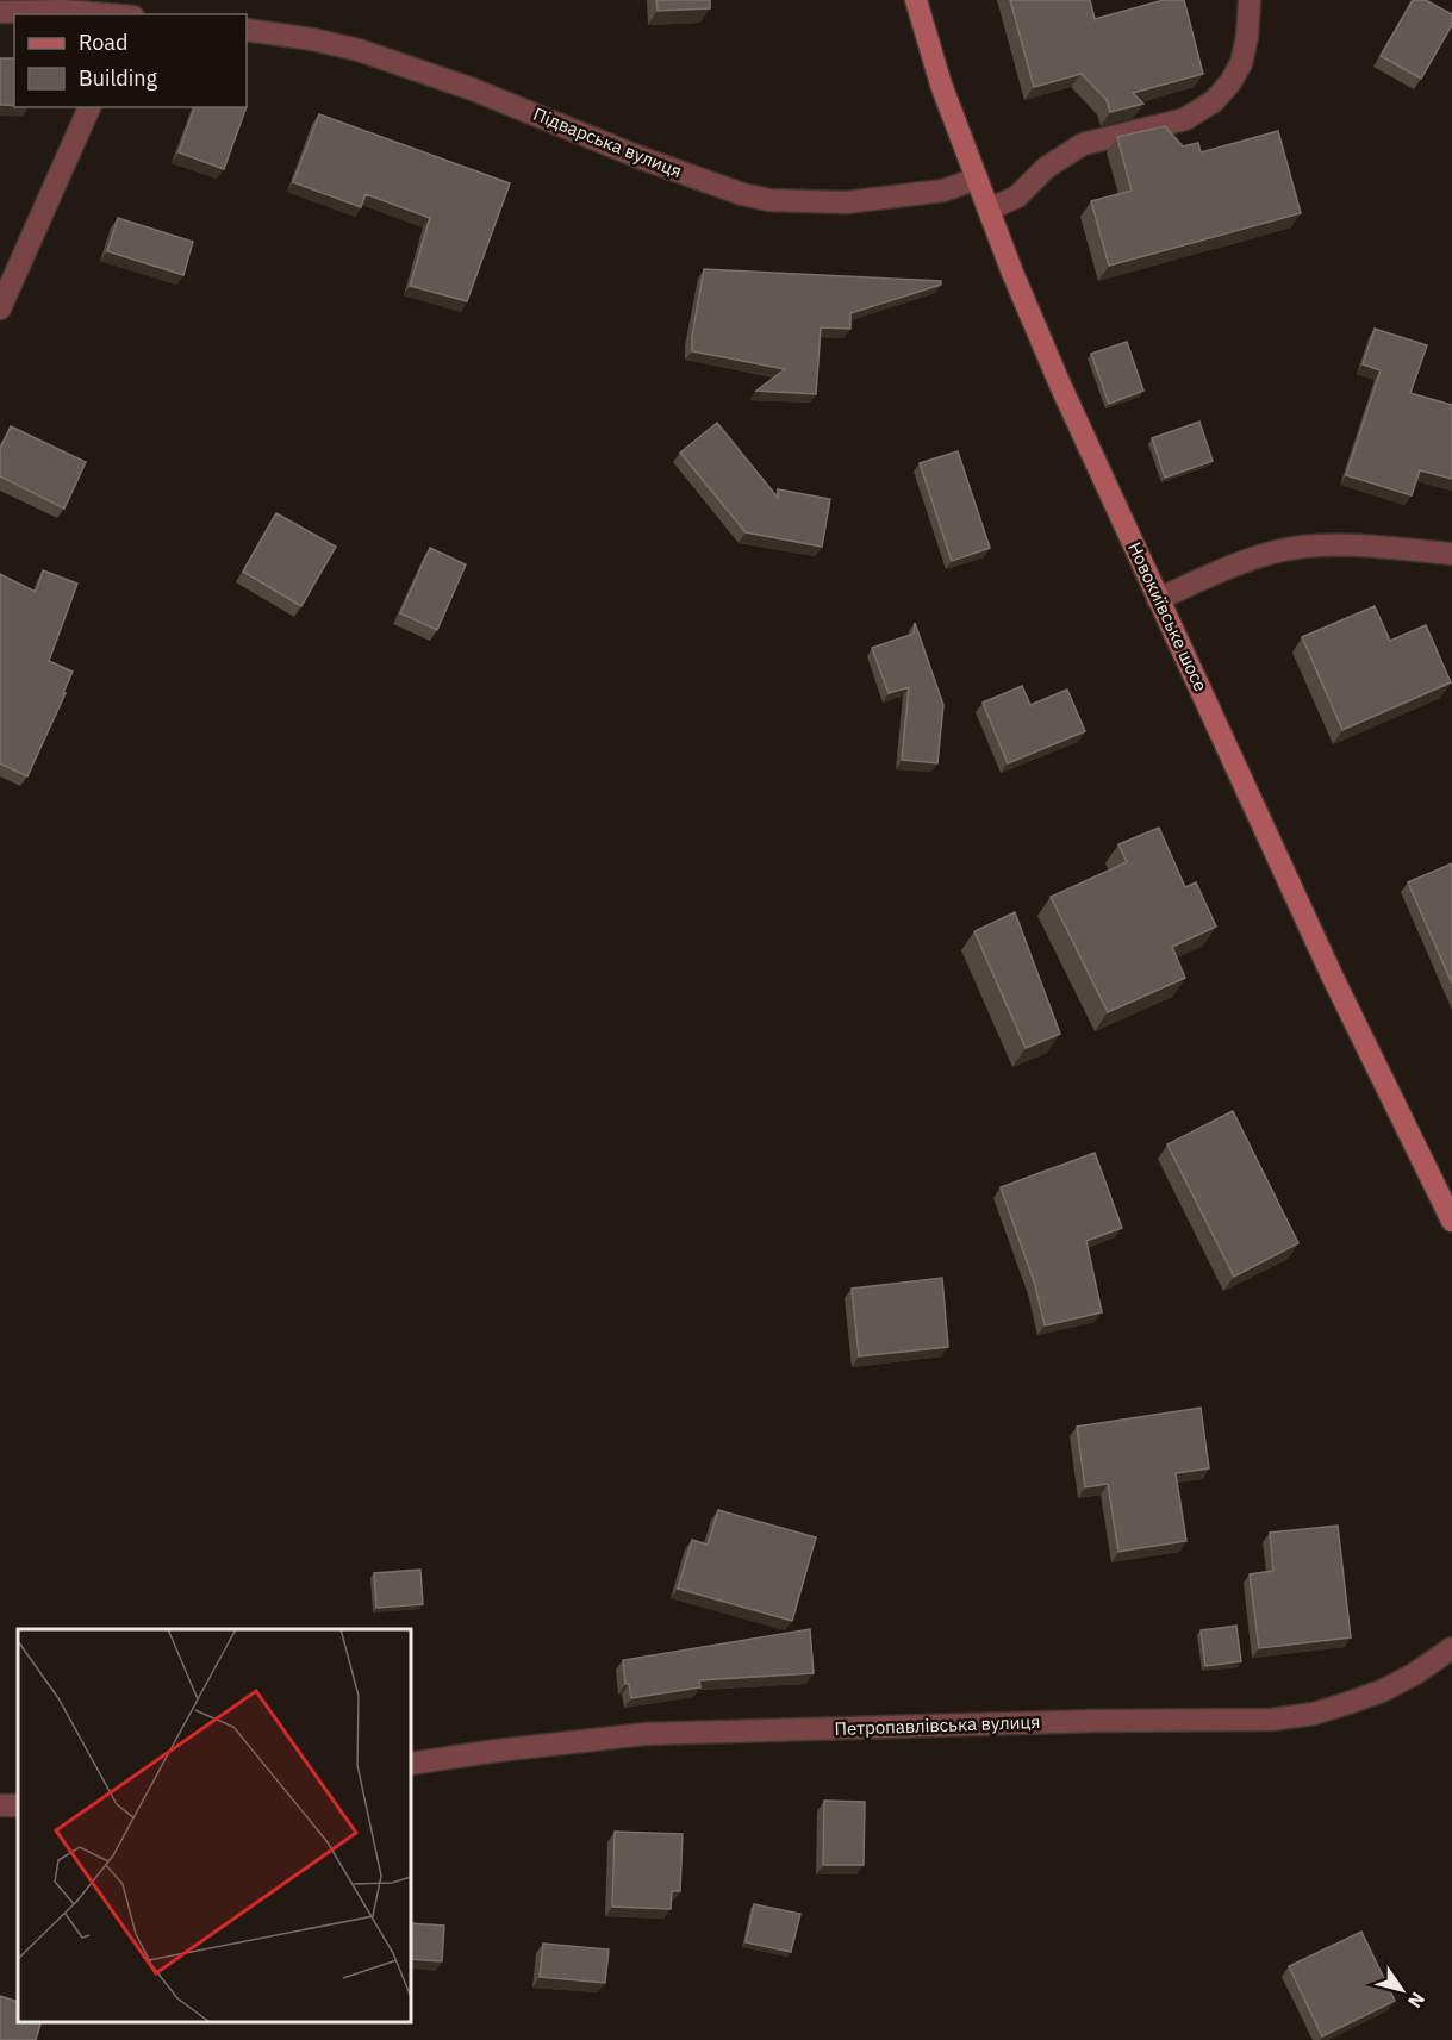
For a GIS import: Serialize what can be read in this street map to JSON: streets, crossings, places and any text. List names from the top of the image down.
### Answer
{
  "streets": {
    "main road": ["Новокиївське шосе"],
    "street": ["Підварська вулиця", "Петропавлівська вулиця"]
  },
  "crossings": [
    ["Підварська вулиця", "Новокиївське шосе"]
  ],
  "legend": ["Road", "Building"],
  "north": "bottom right"
}
